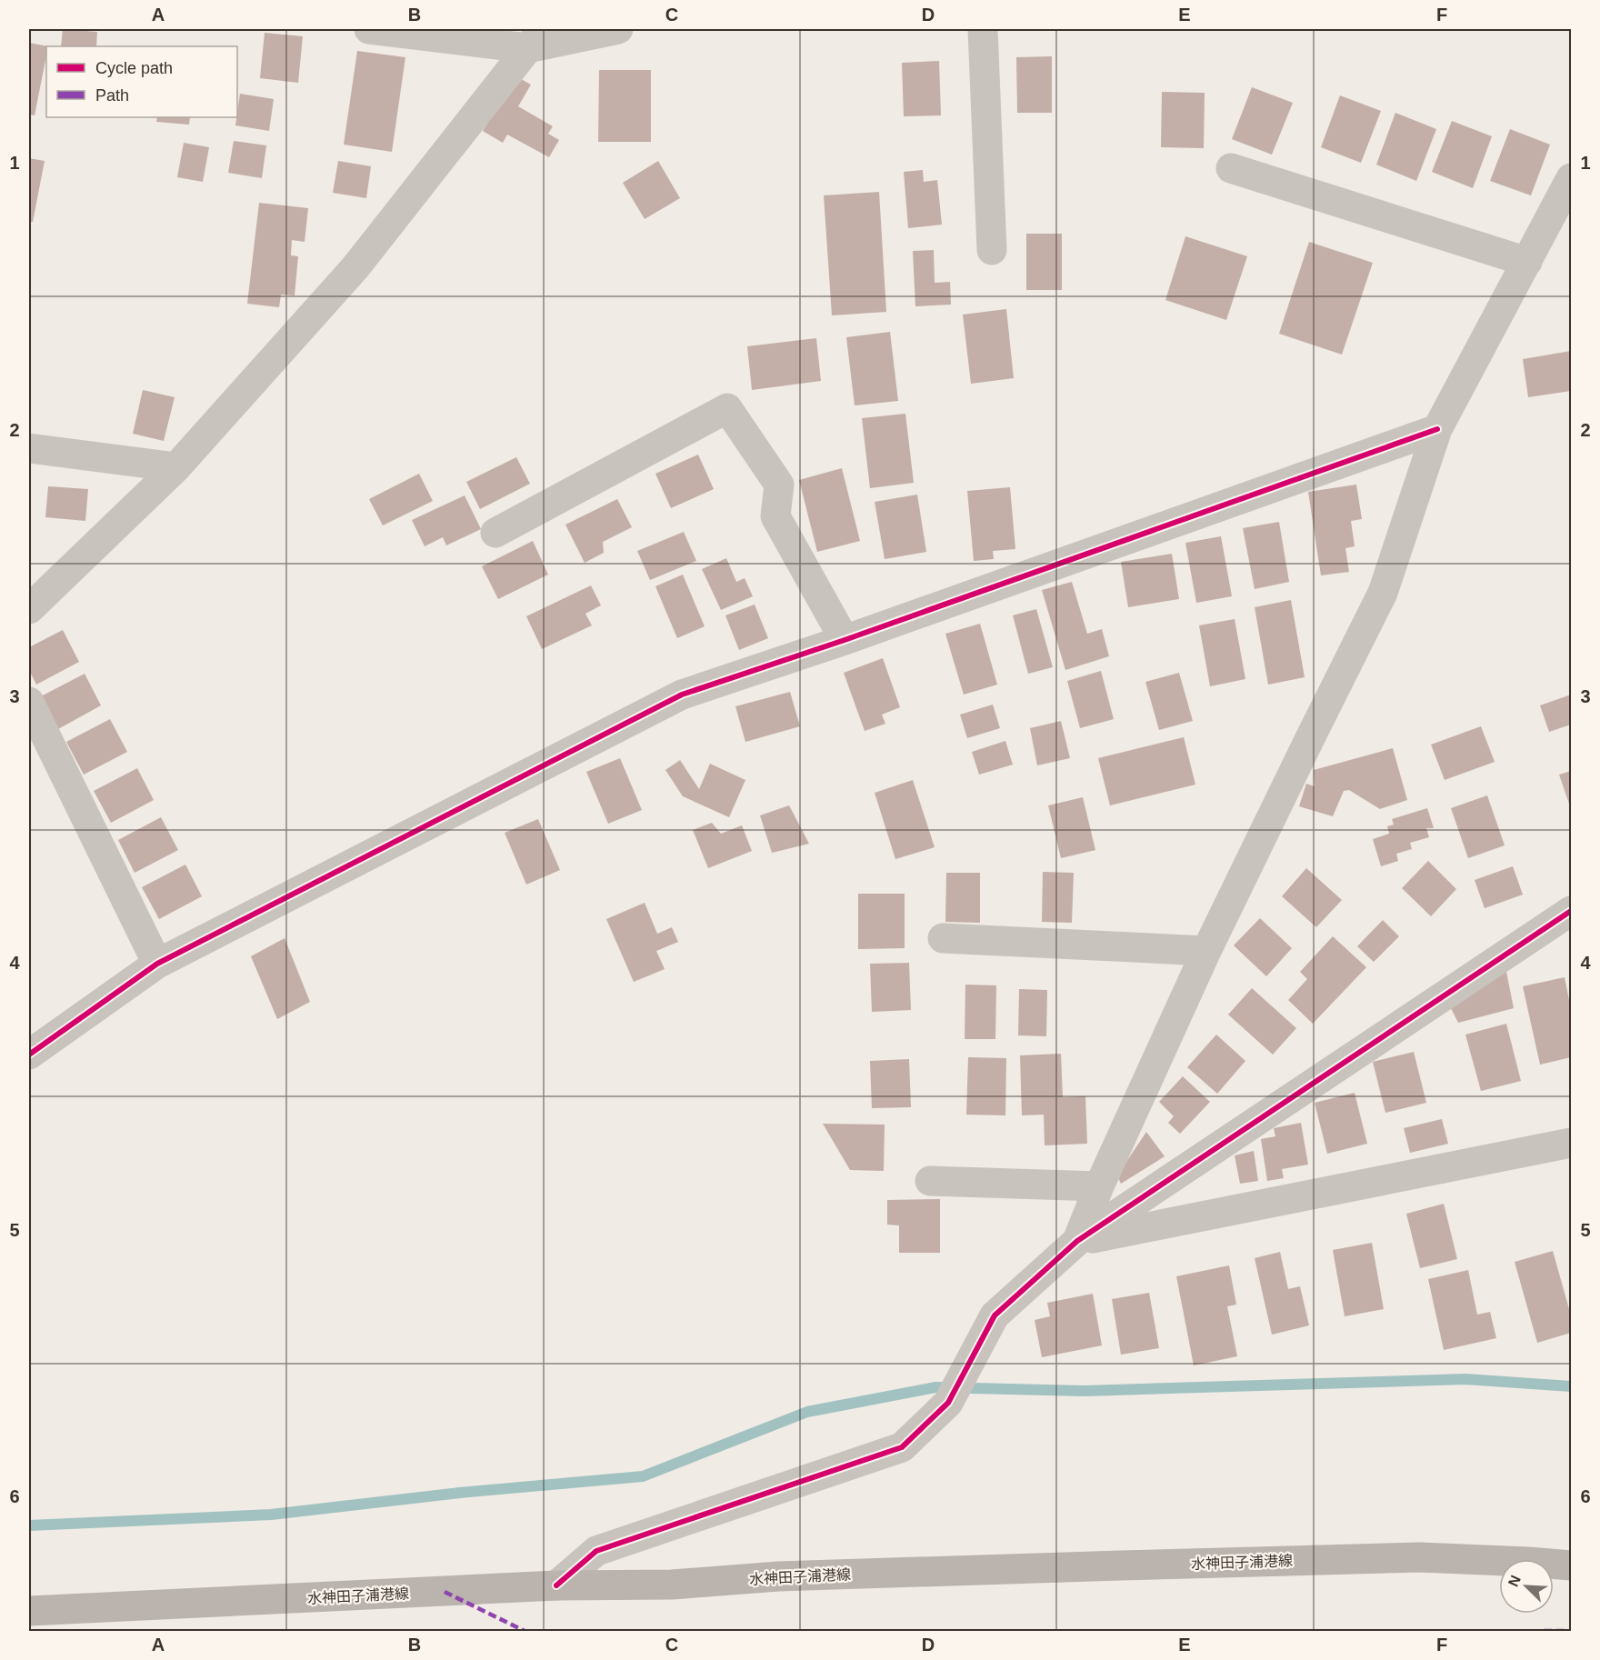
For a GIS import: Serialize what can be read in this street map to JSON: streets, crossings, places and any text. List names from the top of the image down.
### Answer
{
  "streets": {
    "main road": ["水神田子浦港線"]
  },
  "legend": ["Cycle path", "Path"],
  "north": "top left",
  "grid": {
    "columns": [
      "A",
      "B",
      "C",
      "D",
      "E",
      "F"
    ],
    "rows": [
      "1",
      "2",
      "3",
      "4",
      "5",
      "6"
    ]
  }
}
